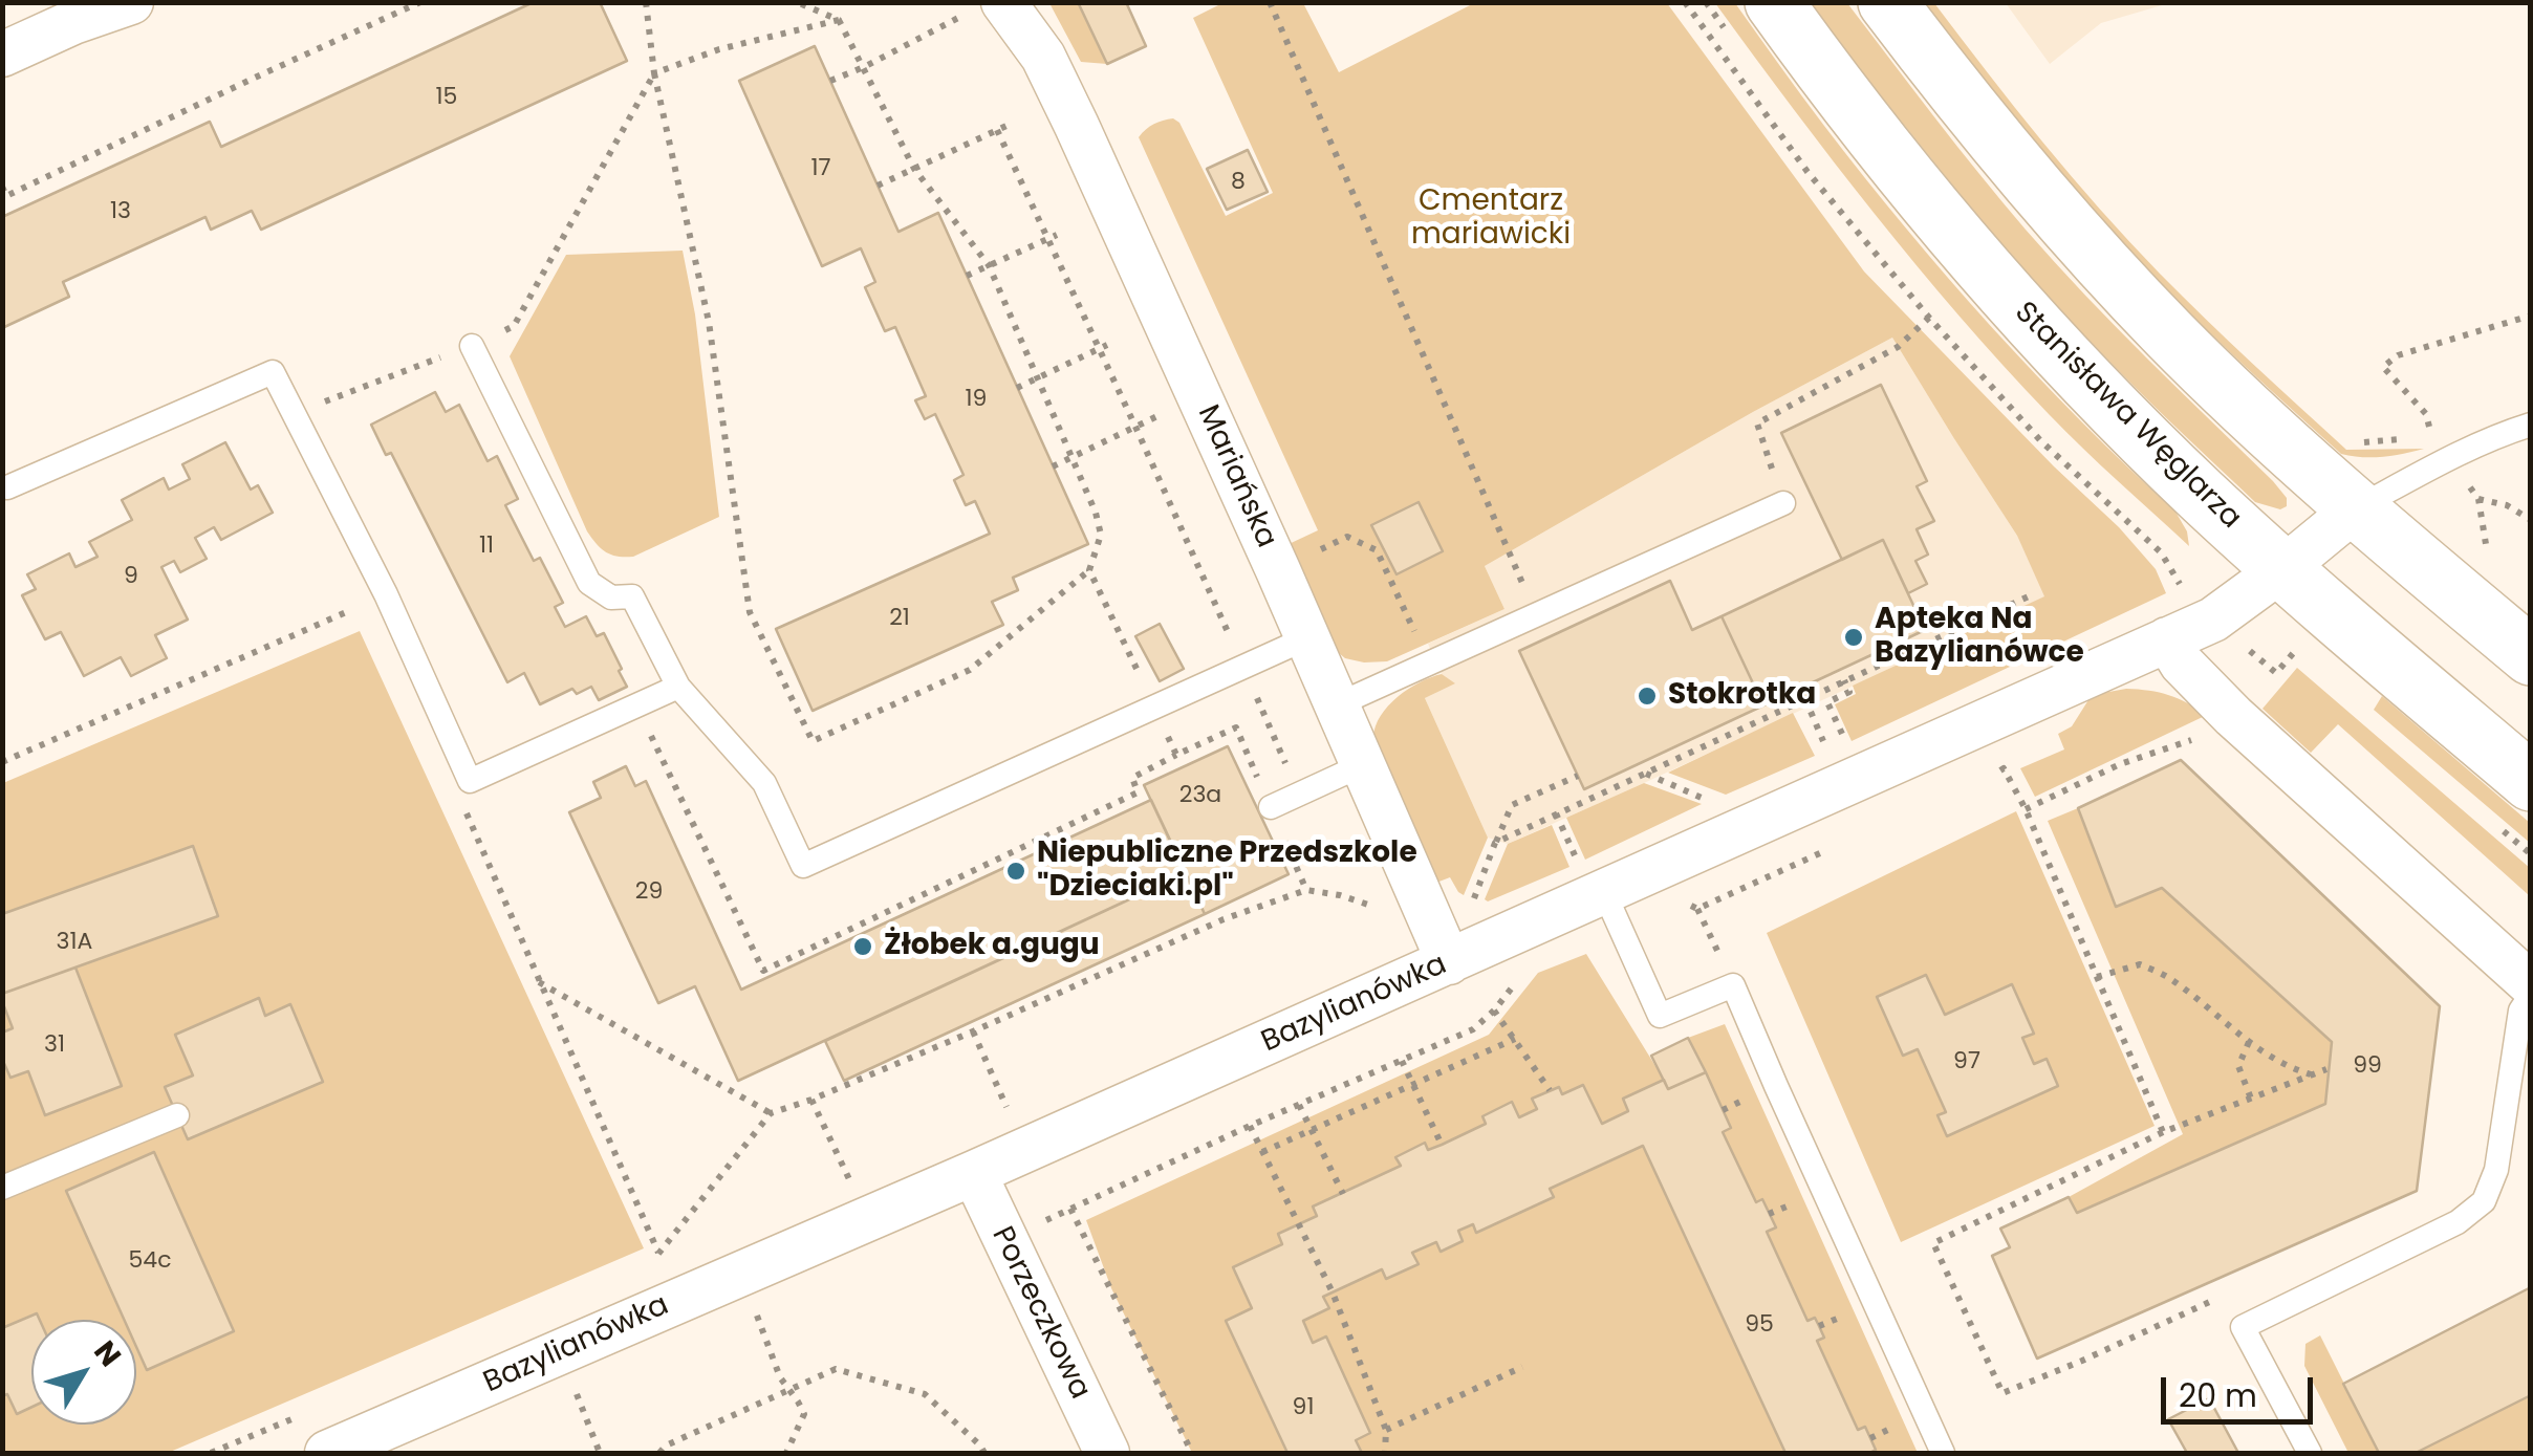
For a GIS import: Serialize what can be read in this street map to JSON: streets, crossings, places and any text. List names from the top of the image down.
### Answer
{
  "streets": {
    "street": [
      "Stanisława Węglarza",
      "Mariańska",
      "Bazylianówka",
      "Porzeczkowa"
    ]
  },
  "crossings": [
    ["Stanisława Węglarza", "Bazylianówka"],
    ["Mariańska", "Bazylianówka"],
    ["Bazylianówka", "Porzeczkowa"]
  ],
  "parks": ["Cmentarz mariawicki"],
  "places": [
    "Apteka Na Bazylianówce",
    "Stokrotka",
    "Niepubliczne Przedszkole \"Dzieciaki.pl\"",
    "Żłobek a.gugu"
  ],
  "house_numbers": [
    "15",
    "17",
    "8",
    "13",
    "19",
    "11",
    "9",
    "21",
    "23a",
    "29",
    "31A",
    "31",
    "97",
    "99",
    "54c",
    "95",
    "91"
  ],
  "scale_bar": "20 m",
  "north": "top right"
}
